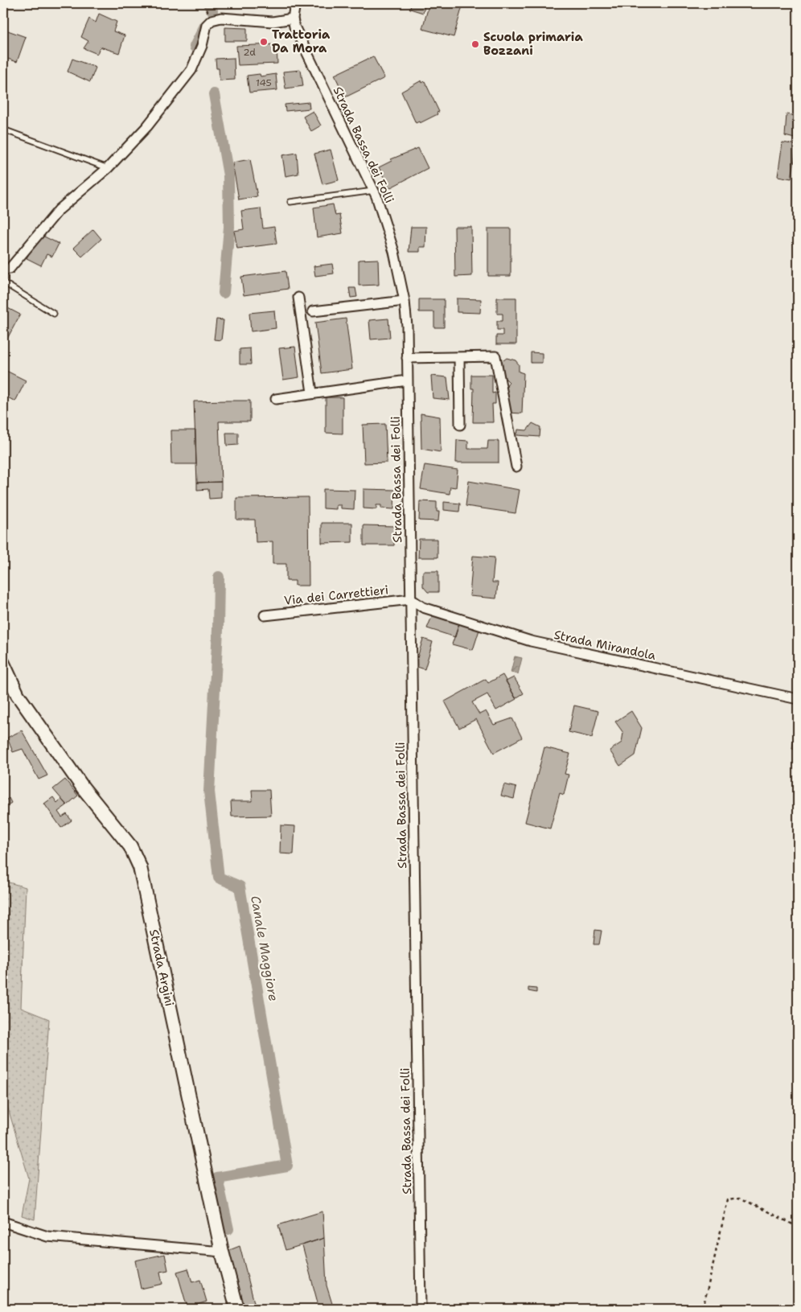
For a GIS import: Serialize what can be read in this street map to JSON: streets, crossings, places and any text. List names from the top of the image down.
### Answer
{
  "streets": {
    "main road": ["Strada Argini"],
    "street": ["Strada Bassa dei Folli", "Via dei Carrettieri", "Strada Mirandola"]
  },
  "crossings": [
    ["Strada Bassa dei Folli", "Via dei Carrettieri"],
    ["Strada Bassa dei Folli", "Strada Mirandola"],
    ["Via dei Carrettieri", "Strada Mirandola"]
  ],
  "water": ["Canale Maggiore"],
  "places": ["Trattoria Da Mora", "Scuola primaria Bozzani"],
  "house_numbers": ["2d", "145"]
}
